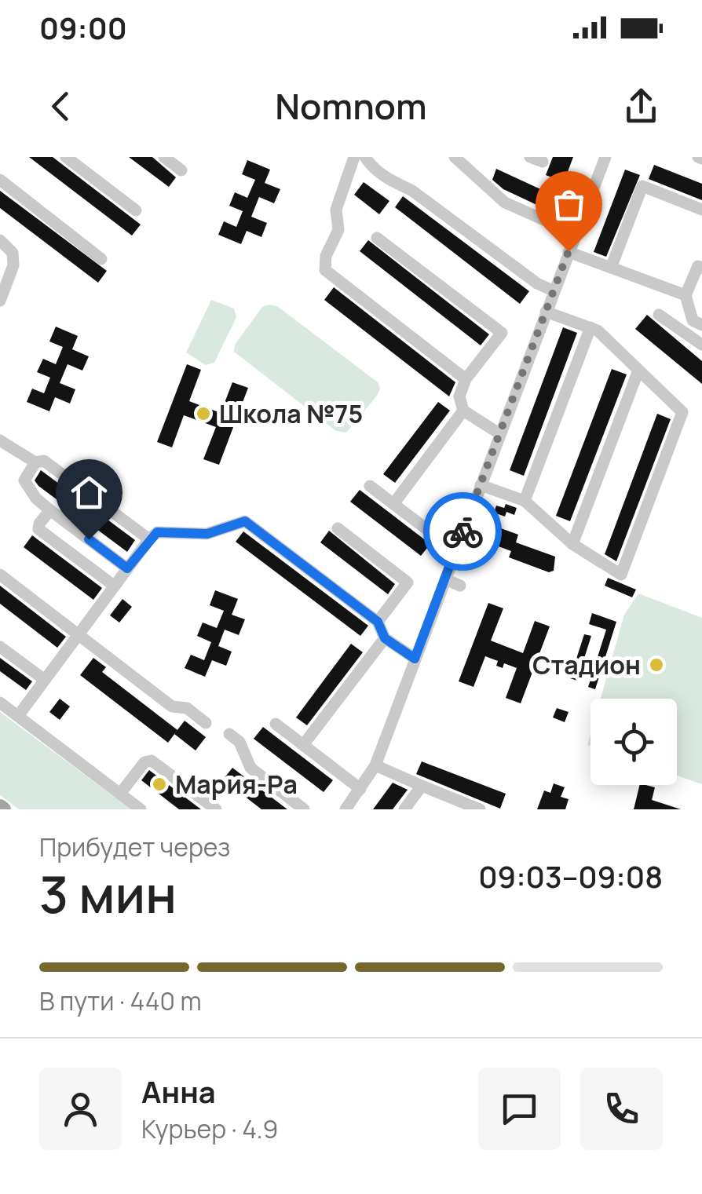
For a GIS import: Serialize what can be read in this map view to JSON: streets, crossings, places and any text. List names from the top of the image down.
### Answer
{
  "places": ["Школа №75", "Стадион", "Мария-Ра"],
  "page": {
    "status": "09:00",
    "header": "Nomnom",
    "heading": ["3 мин", "Прибудет через", "09:03–09:08"],
    "panel": ["Анна", "Курьер · 4.9"],
    "bar": "В пути · 440 m"
  }
}
